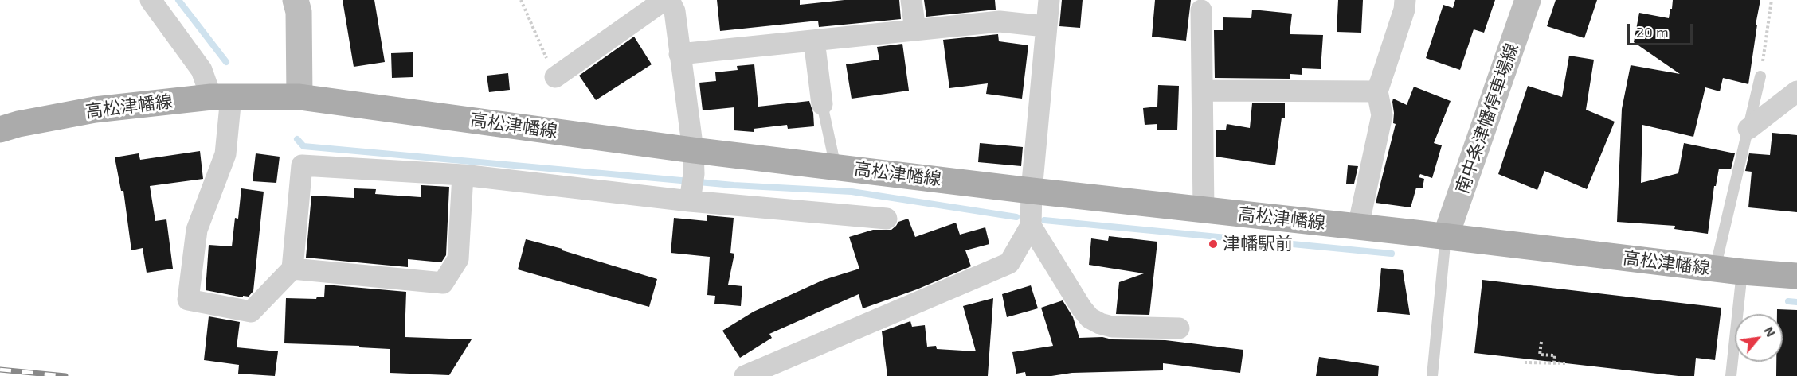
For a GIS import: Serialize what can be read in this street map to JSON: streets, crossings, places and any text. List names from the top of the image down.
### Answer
{
  "streets": {
    "main road": ["高松津幡線", "南中条津幡停車場線"]
  },
  "crossings": [
    ["高松津幡線", "南中条津幡停車場線"]
  ],
  "places": ["津幡駅前"],
  "scale_bar": "20 m",
  "north": "top right"
}
